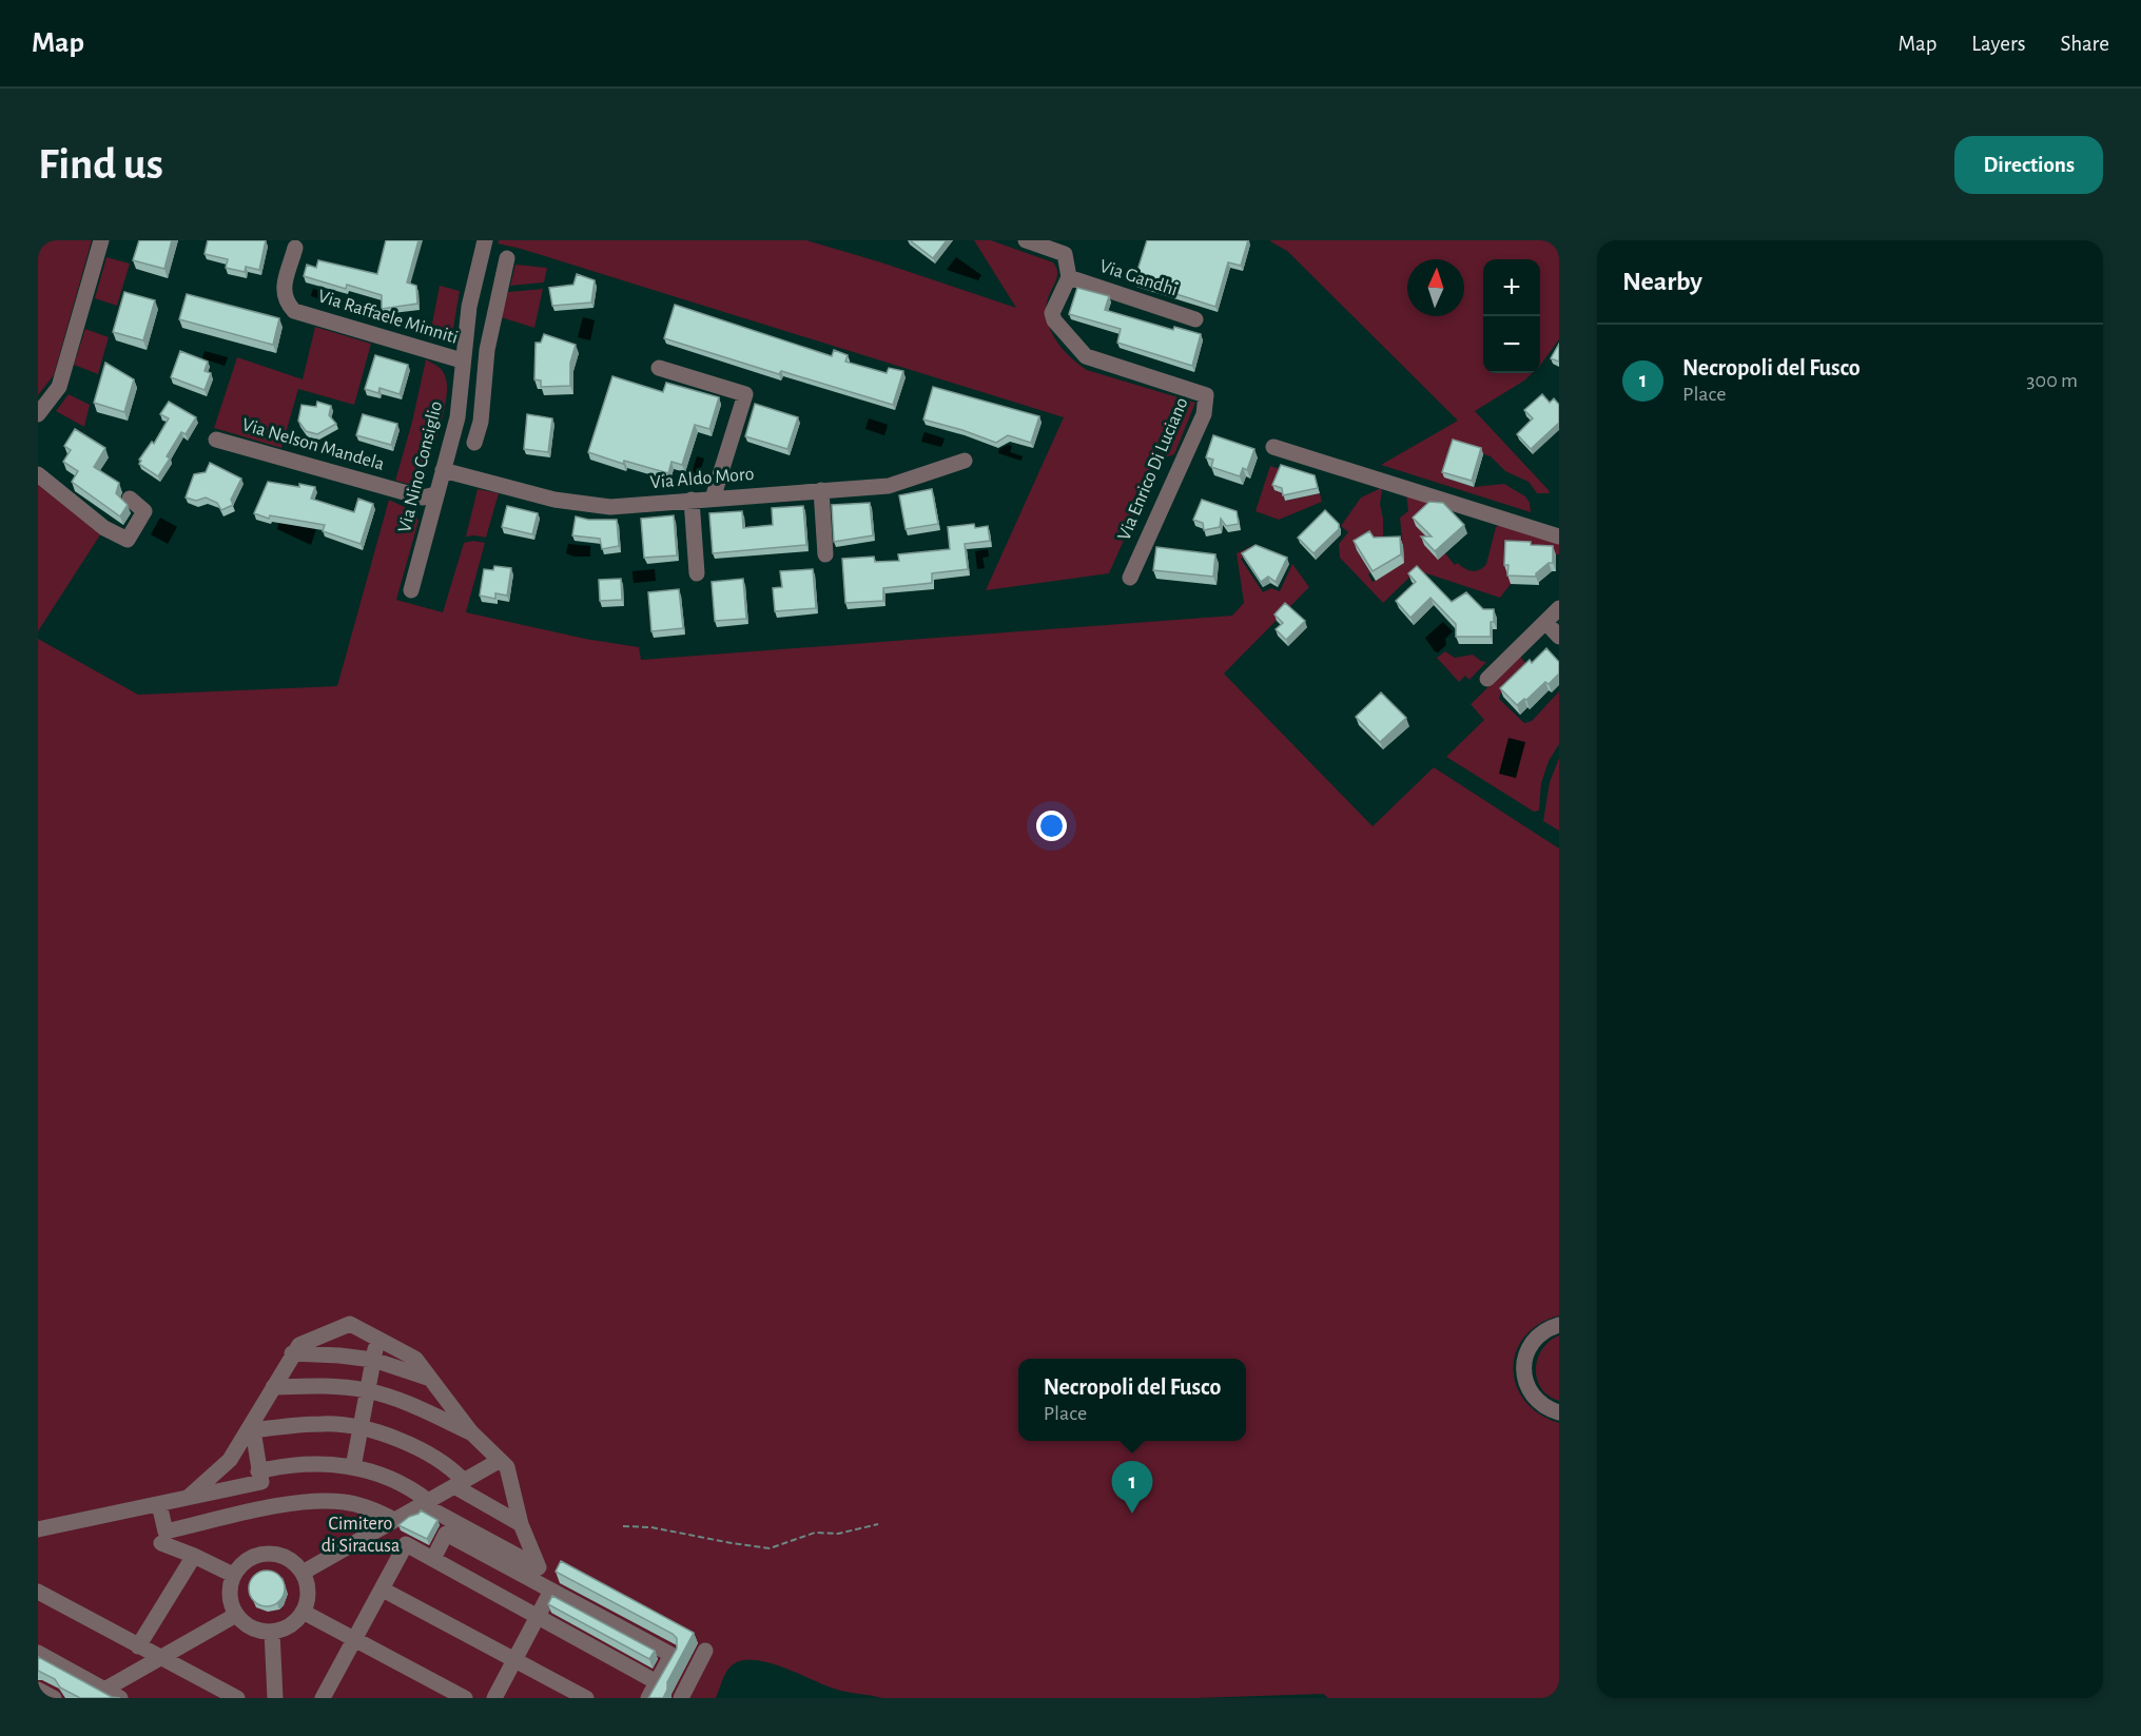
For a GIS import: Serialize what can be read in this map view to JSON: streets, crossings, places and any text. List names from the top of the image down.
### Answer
{
  "streets": {
    "street": [
      "Via Gandhi",
      "Via Raffaele Minniti",
      "Via Nelson Mandela",
      "Via Nino Consiglio",
      "Via Enrico Di Luciano",
      "Via Aldo Moro"
    ]
  },
  "crossings": [
    ["Via Gandhi", "Via Enrico Di Luciano"],
    ["Via Raffaele Minniti", "Via Nino Consiglio"],
    ["Via Nelson Mandela", "Via Nino Consiglio"],
    ["Via Nino Consiglio", "Via Aldo Moro"]
  ],
  "parks": ["Cimitero di Siracusa"],
  "north": "top",
  "page": {
    "header": "Map",
    "nav": ["Map", "Layers", "Share"],
    "buttons": "Directions",
    "title": "Find us",
    "heading": "Nearby",
    "map_buttons": ["+", "−"],
    "list": [
      {
        "mark": "1",
        "name": "Necropoli del Fusco",
        "note": "Place",
        "value": "300 m"
      }
    ],
    "popup": ["Necropoli del Fusco", "Place"],
    "pins": "1"
  }
}
